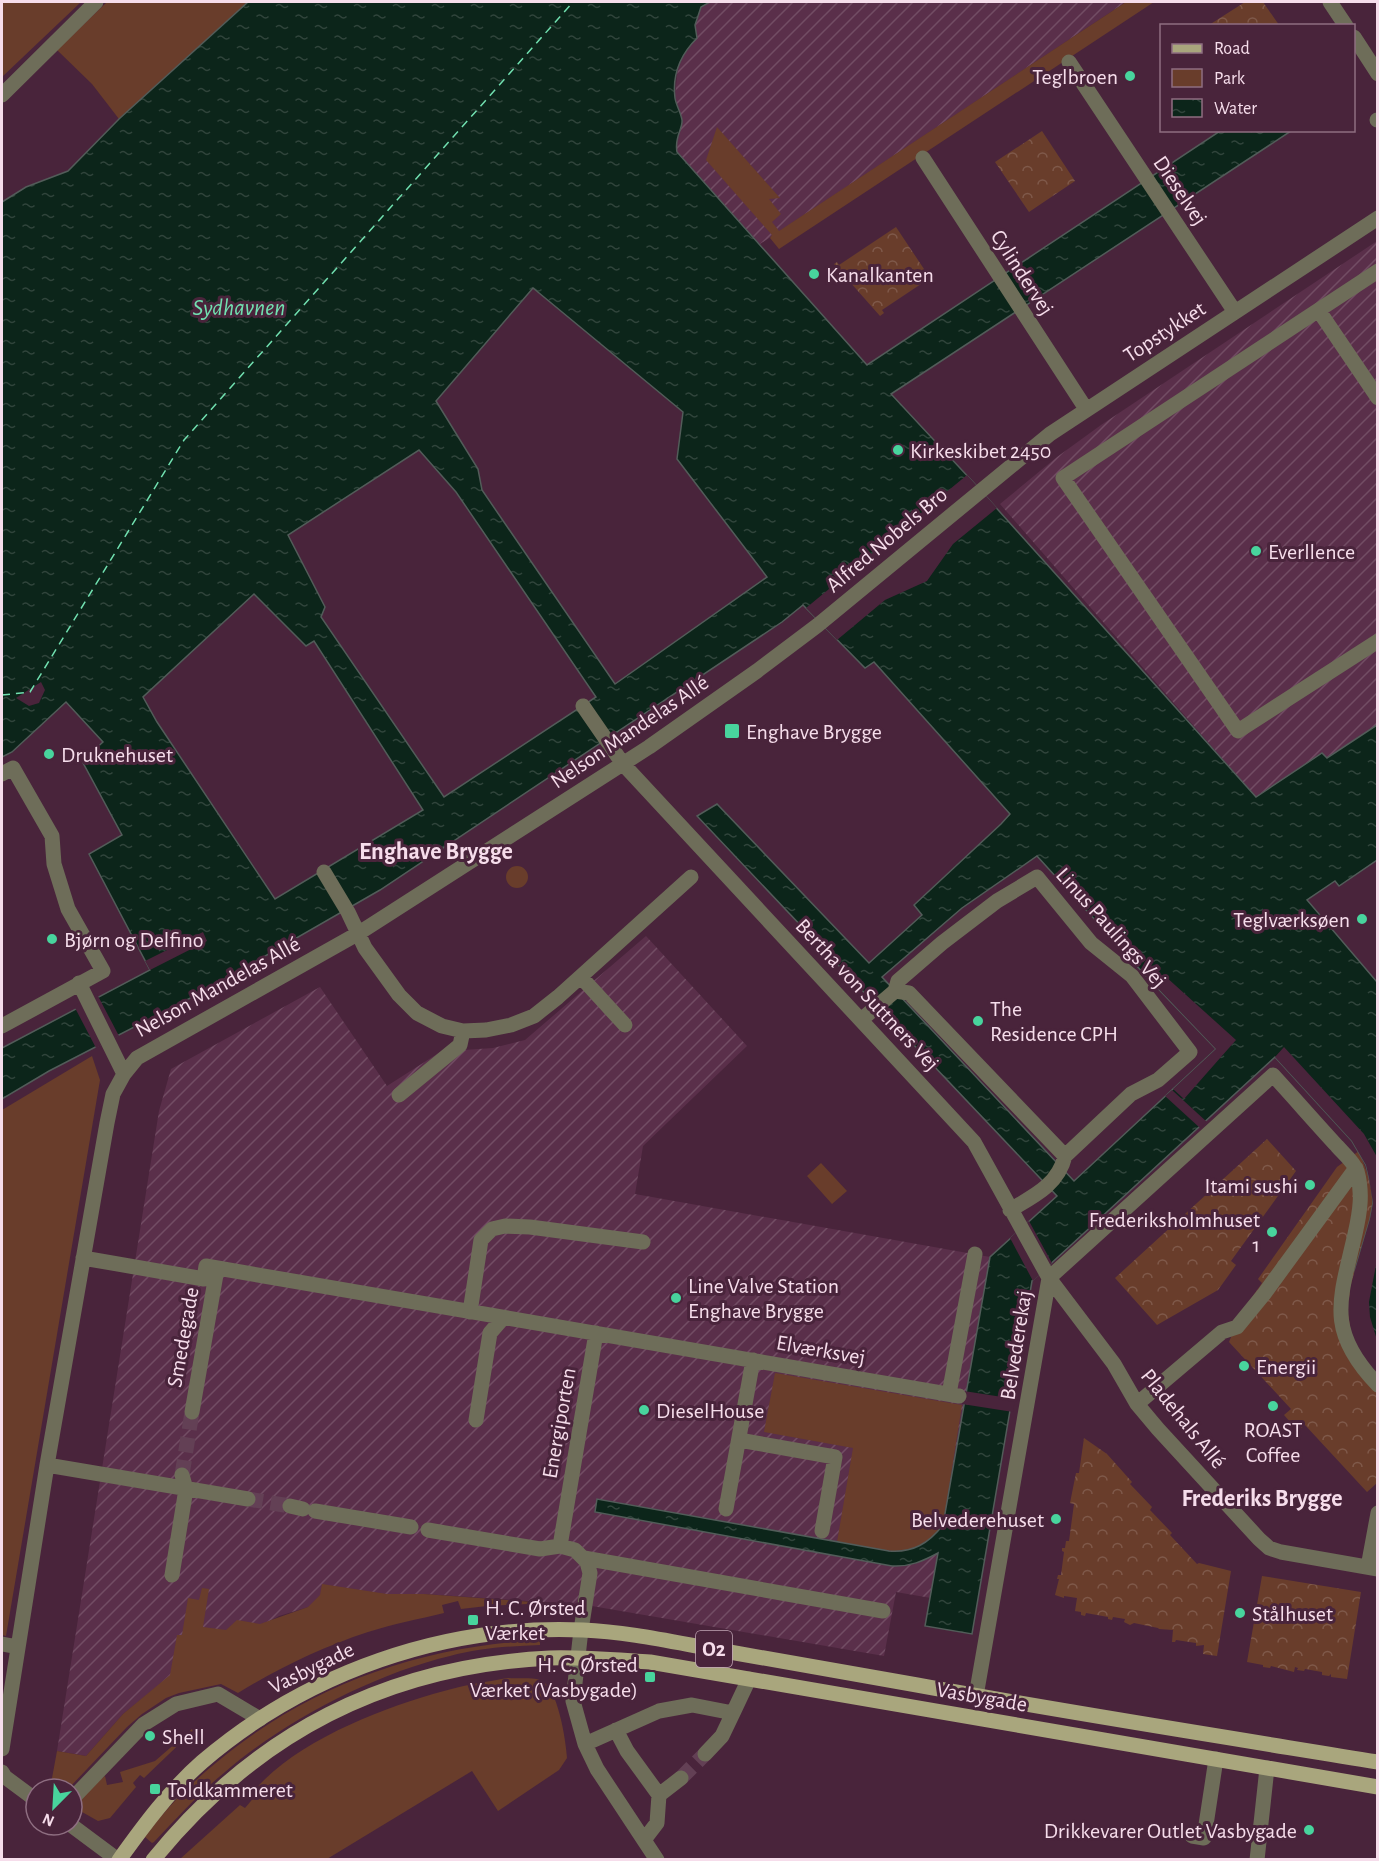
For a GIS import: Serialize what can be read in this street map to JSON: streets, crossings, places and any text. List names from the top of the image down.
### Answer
{
  "streets": {
    "main road": ["O2", "Vasbygade"],
    "street": [
      "Dieselvej",
      "Cylindervej",
      "Topstykket",
      "Alfred Nobels Bro",
      "Nelson Mandelas Allé",
      "Linus Paulings Vej",
      "Bertha von Suttners Vej",
      "Smedegade",
      "Belvederekaj",
      "Elværksvej",
      "Pladehals Allé",
      "Energiporten"
    ]
  },
  "crossings": [
    ["Dieselvej", "Topstykket"],
    ["Cylindervej", "Topstykket"],
    ["Topstykket", "Alfred Nobels Bro"],
    ["Alfred Nobels Bro", "Nelson Mandelas Allé"],
    ["Nelson Mandelas Allé", "Bertha von Suttners Vej"],
    ["Linus Paulings Vej", "Bertha von Suttners Vej"],
    ["Bertha von Suttners Vej", "Belvederekaj"],
    ["Bertha von Suttners Vej", "Pladehals Allé"],
    ["Belvederekaj", "Pladehals Allé"],
    ["Belvederekaj", "Vasbygade"]
  ],
  "districts": ["Enghave Brygge", "Frederiks Brygge"],
  "water": ["Sydhavnen"],
  "places": {
    "other": [
      "Teglbroen",
      "Kanalkanten",
      "Kirkeskibet 2450",
      "Everllence",
      "Druknehuset",
      "Teglværksøen",
      "Bjørn og Delfino",
      "The Residence CPH",
      "Itami sushi",
      "Frederiksholmhuset 1",
      "Line Valve Station Enghave Brygge",
      "Energii",
      "ROAST Coffee",
      "DieselHouse",
      "Belvederehuset",
      "Stålhuset",
      "Shell",
      "Drikkevarer Outlet Vasbygade"
    ],
    "transit": [
      "Enghave Brygge",
      "H. C. Ørsted Værket",
      "H. C. Ørsted Værket (Vasbygade)",
      "Toldkammeret"
    ]
  },
  "legend": ["Road", "Park", "Water"],
  "north": "bottom left"
}
